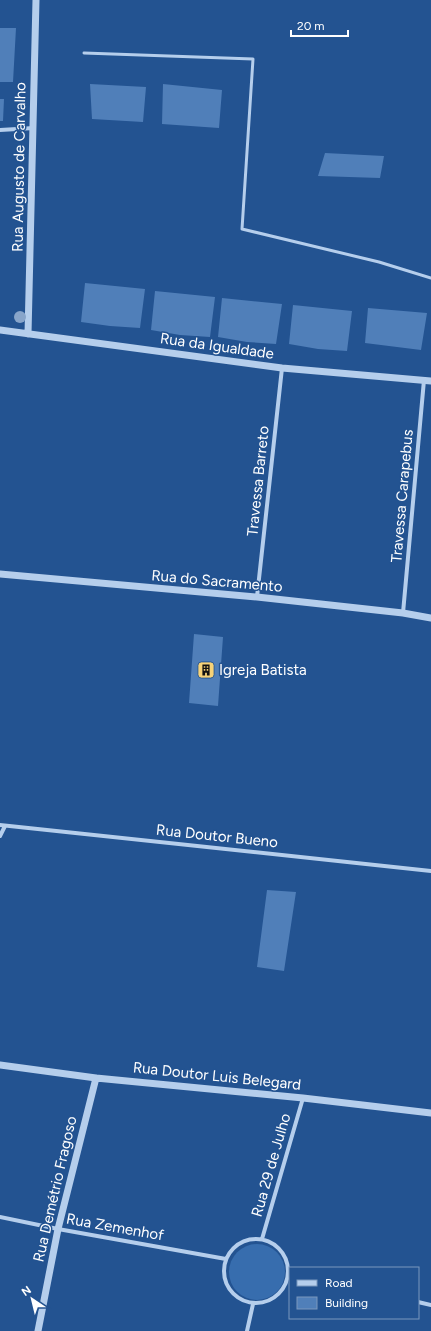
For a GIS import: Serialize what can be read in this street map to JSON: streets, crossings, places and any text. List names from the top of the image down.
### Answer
{
  "streets": {
    "street": [
      "Rua Augusto de Carvalho",
      "Rua da Igualdade",
      "Travessa Barreto",
      "Travessa Carapebus",
      "Rua do Sacramento",
      "Rua Doutor Bueno",
      "Rua Doutor Luis Belegard",
      "Rua 29 de Julho",
      "Rua Demétrio Fragoso",
      "Rua Zemenhof"
    ]
  },
  "crossings": [
    ["Rua Augusto de Carvalho", "Rua da Igualdade"],
    ["Rua da Igualdade", "Travessa Barreto"],
    ["Rua da Igualdade", "Travessa Carapebus"],
    ["Travessa Barreto", "Rua do Sacramento"],
    ["Travessa Carapebus", "Rua do Sacramento"],
    ["Rua Doutor Luis Belegard", "Rua 29 de Julho"],
    ["Rua Doutor Luis Belegard", "Rua Demétrio Fragoso"],
    ["Rua 29 de Julho", "Rua Zemenhof"],
    ["Rua Demétrio Fragoso", "Rua Zemenhof"]
  ],
  "places": {
    "building": ["Igreja Batista"]
  },
  "legend": ["Road", "Building"],
  "scale_bar": "20 m",
  "north": "top left"
}
